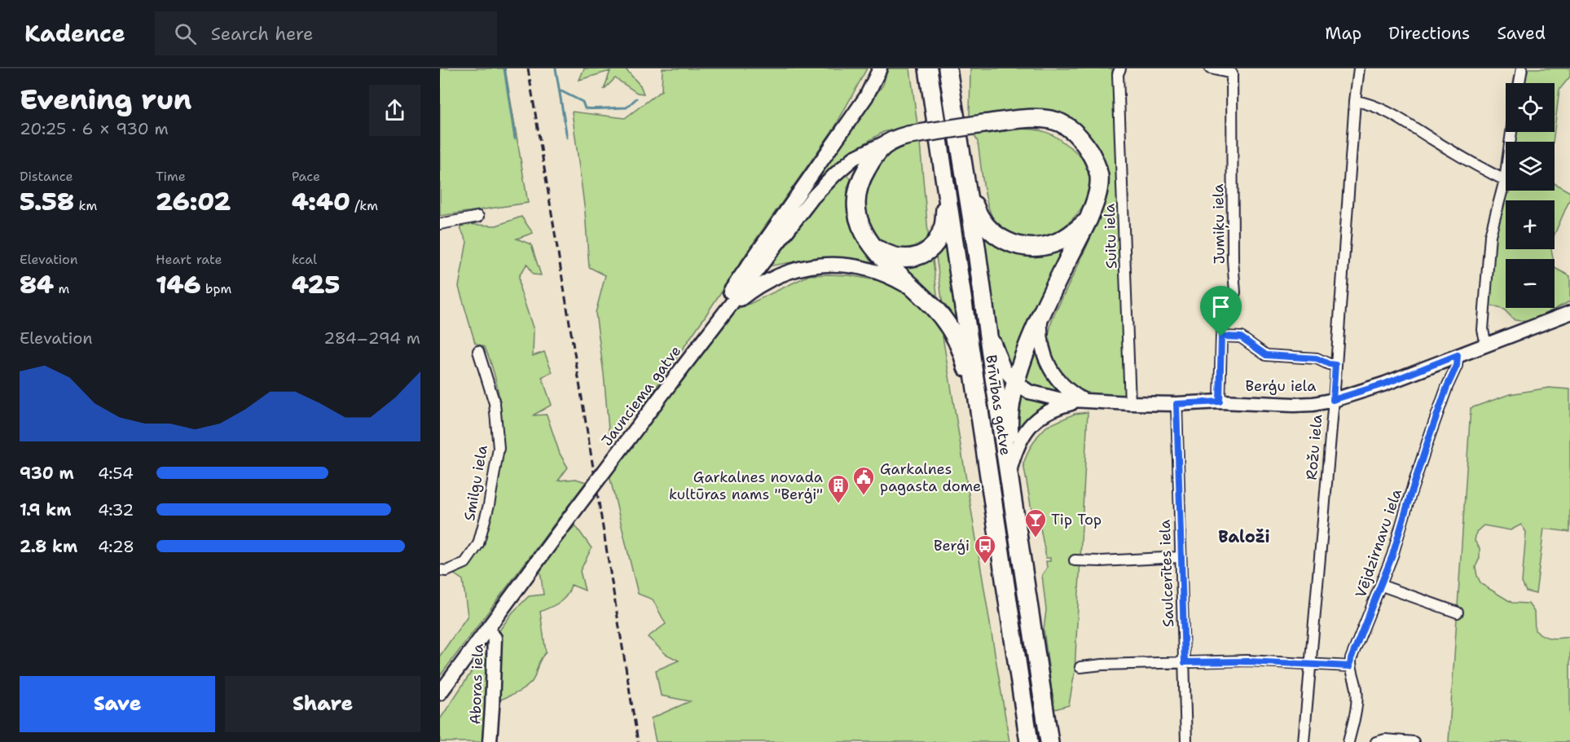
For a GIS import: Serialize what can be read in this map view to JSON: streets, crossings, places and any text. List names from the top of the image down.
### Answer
{
  "streets": {
    "highway": ["Brīvības gatve"],
    "main road": ["Berģu iela", "Jaunciema gatve", "Aboras iela"],
    "street": [
      "Jumiķu iela",
      "Suitu iela",
      "Rožu iela",
      "Smilgu iela",
      "Vējdzirnavu iela",
      "Saulcerītes iela"
    ]
  },
  "crossings": [
    ["Jumiķu iela", "Berģu iela"],
    ["Suitu iela", "Berģu iela"],
    ["Berģu iela", "Brīvības gatve"],
    ["Berģu iela", "Rožu iela"],
    ["Berģu iela", "Vējdzirnavu iela"],
    ["Berģu iela", "Saulcerītes iela"],
    ["Jaunciema gatve", "Aboras iela"]
  ],
  "districts": ["Baloži"],
  "places": {
    "public building": ["Garkalnes pagasta dome"],
    "building": ["Garkalnes novada kultūras nams \"Berģi\""],
    "bar": ["Tip Top"],
    "bus stop": ["Berģi"]
  },
  "page": {
    "header": "Kadence",
    "search": "Search here",
    "nav": ["Map", "Directions", "Saved"],
    "heading": ["Evening run", "20:25 · 6 × 930 m"],
    "map_buttons": ["+", "−"],
    "stats": [
      ["Distance", "5.58 km"],
      ["Time", "26:02"],
      ["Pace", "4:40 /km"],
      ["Elevation", "84 m"],
      ["Heart rate", "146 bpm"],
      ["kcal", "425"]
    ],
    "chart": ["Elevation", "284–294 m"],
    "list": [
      {
        "name": "930 m",
        "note": "4:54"
      },
      {
        "name": "1.9 km",
        "note": "4:32"
      },
      {
        "name": "2.8 km",
        "note": "4:28"
      }
    ],
    "buttons": ["Save", "Share"]
  }
}
